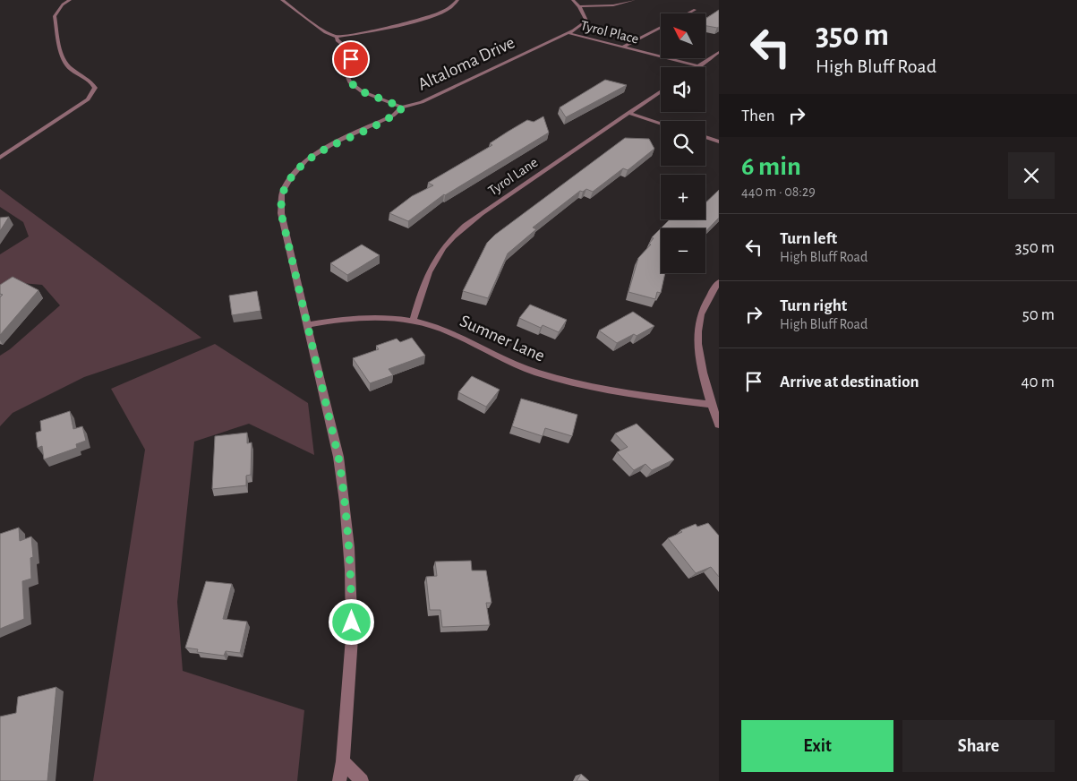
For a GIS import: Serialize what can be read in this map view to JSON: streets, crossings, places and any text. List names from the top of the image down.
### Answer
{
  "streets": {
    "street": [
      "Tyrol Place",
      "Altaloma Drive",
      "Tyrol Lane",
      "Sumner Lane"
    ]
  },
  "crossings": [
    ["Tyrol Place", "Altaloma Drive"],
    ["Altaloma Drive", "Sumner Lane"],
    ["Tyrol Lane", "Sumner Lane"]
  ],
  "north": "top left",
  "page": {
    "turn": ["350 m", "High Bluff Road"],
    "map_buttons": ["+", "−"],
    "then": "Then",
    "heading": ["6 min", "440 m · 08:29"],
    "list": [
      {
        "name": "Turn left",
        "note": "High Bluff Road",
        "value": "350 m"
      },
      {
        "name": "Turn right",
        "note": "High Bluff Road",
        "value": "50 m"
      },
      {
        "name": "Arrive at destination",
        "value": "40 m"
      }
    ],
    "buttons": ["Exit", "Share"]
  }
}
